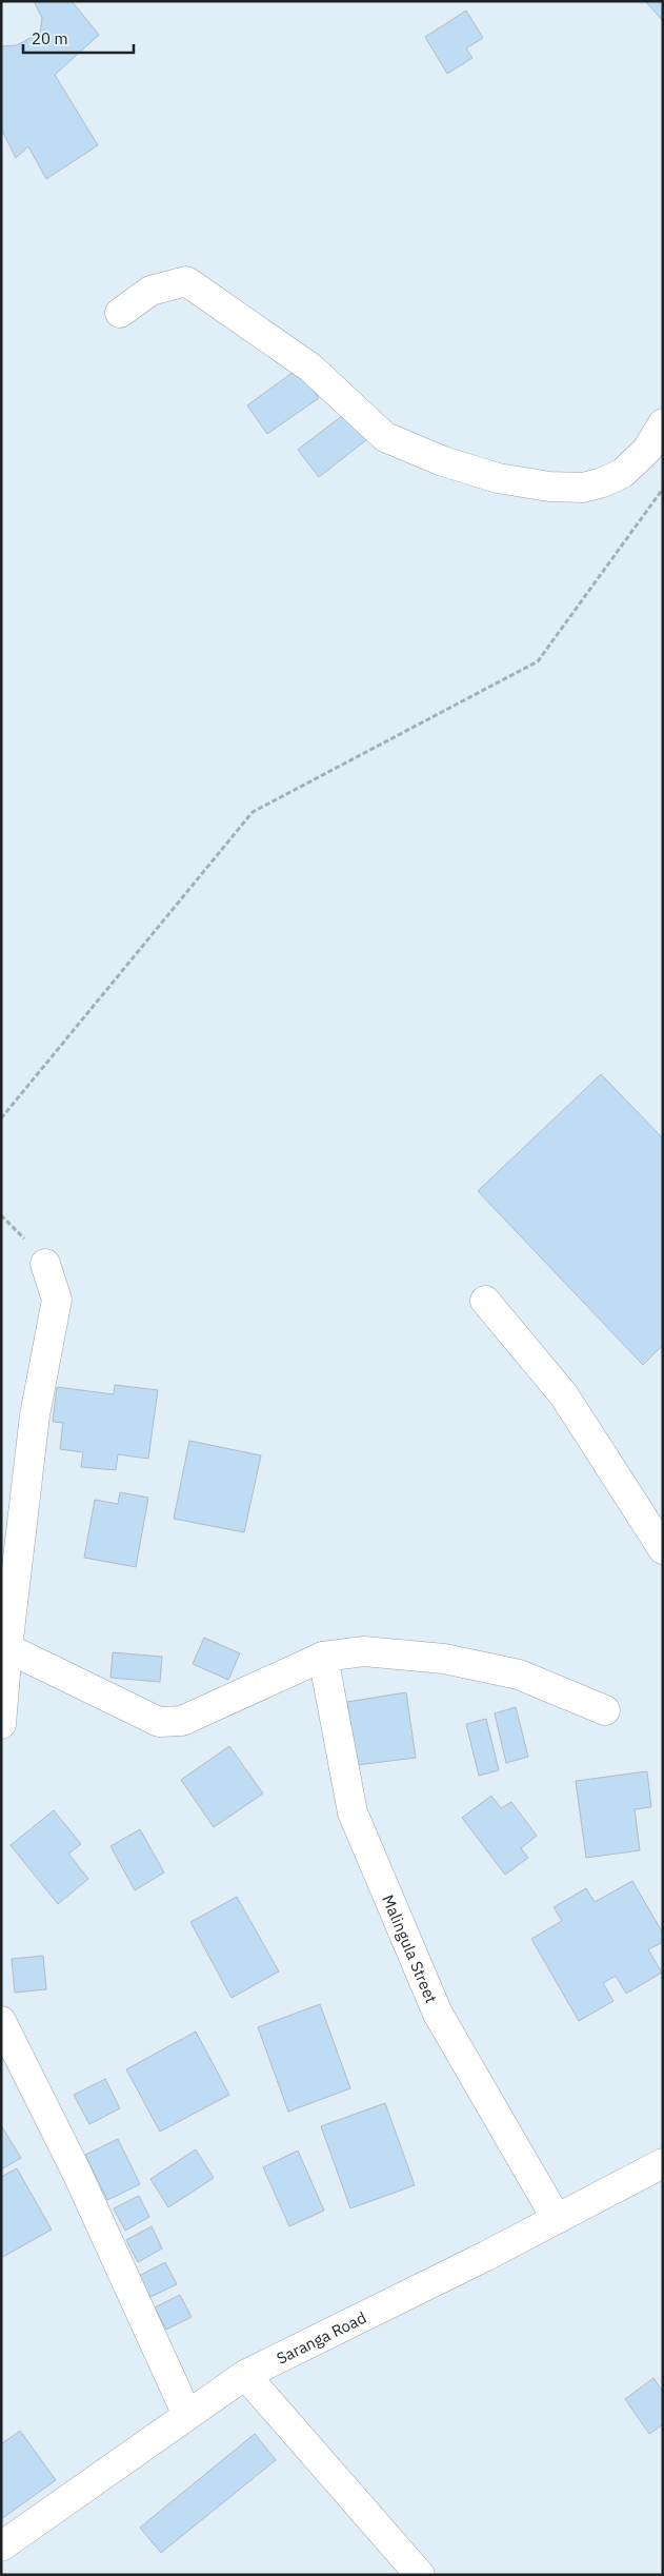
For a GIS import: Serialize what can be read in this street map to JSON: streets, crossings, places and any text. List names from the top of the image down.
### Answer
{
  "streets": {
    "street": ["Malingula Street", "Saranga Road"]
  },
  "crossings": [
    ["Malingula Street", "Saranga Road"]
  ],
  "scale_bar": "20 m"
}
